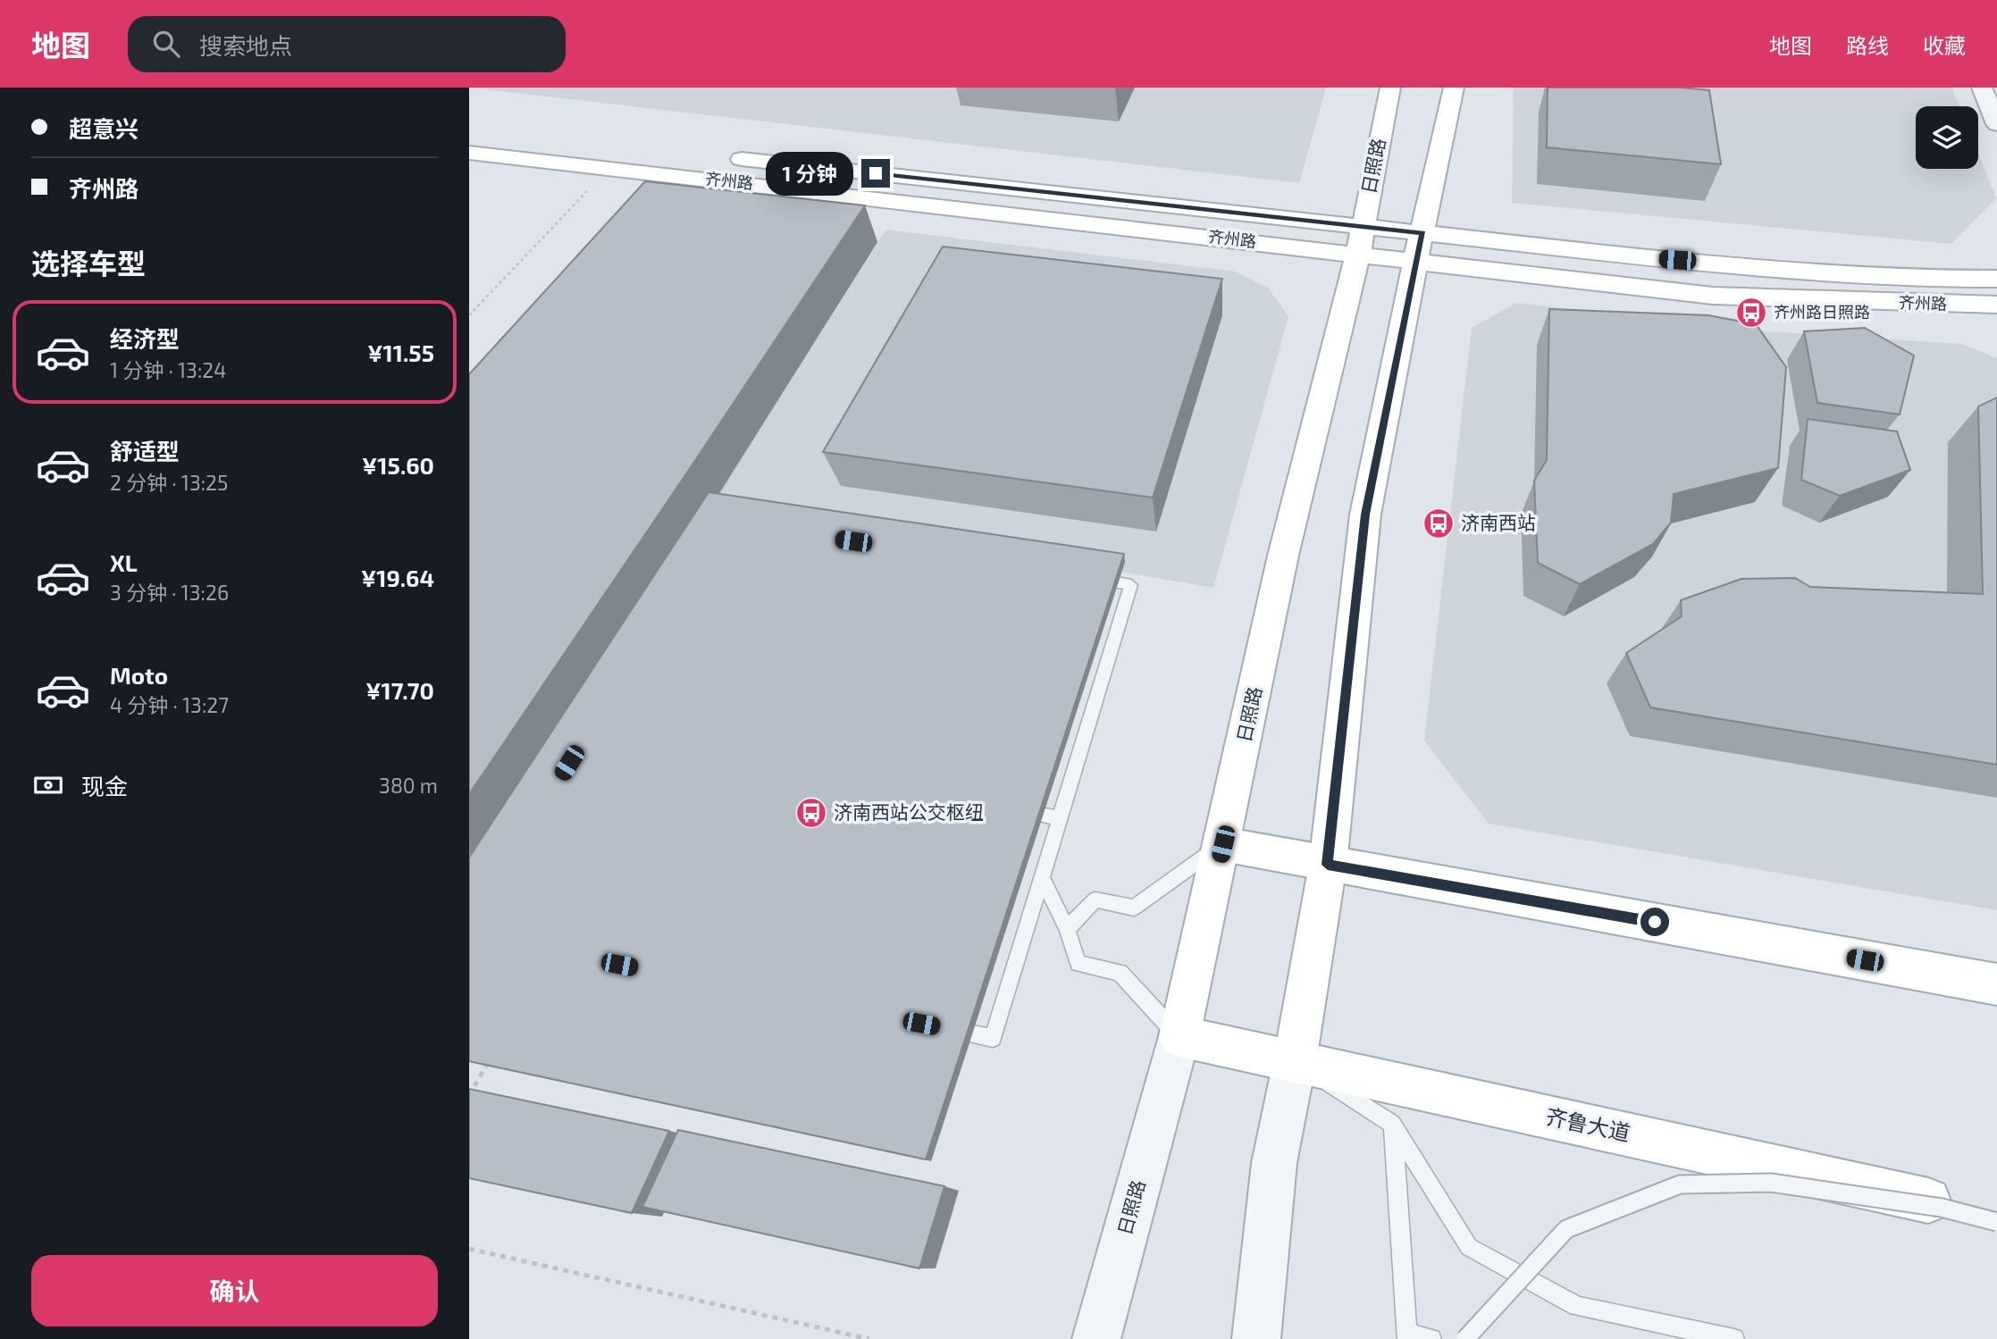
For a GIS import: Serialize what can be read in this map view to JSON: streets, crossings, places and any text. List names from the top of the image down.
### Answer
{
  "streets": {
    "main road": ["日照路", "齐州路", "齐鲁大道"]
  },
  "crossings": [
    ["日照路", "齐州路"],
    ["日照路", "齐鲁大道"]
  ],
  "places": {
    "bus stop": ["齐州路日照路", "济南西站", "济南西站公交枢纽"]
  },
  "page": {
    "header": "地图",
    "search": "搜索地点",
    "nav": ["地图", "路线", "收藏"],
    "banner": ["超意兴", "齐州路"],
    "bubble": "1 分钟",
    "heading": "选择车型",
    "list": [
      {
        "name": "经济型",
        "note": "1 分钟 · 13:24",
        "value": "¥11.55"
      },
      {
        "name": "舒适型",
        "note": "2 分钟 · 13:25",
        "value": "¥15.60"
      },
      {
        "name": "XL",
        "note": "3 分钟 · 13:26",
        "value": "¥19.64"
      },
      {
        "name": "Moto",
        "note": "4 分钟 · 13:27",
        "value": "¥17.70"
      }
    ],
    "pay": ["现金", "380 m"],
    "buttons": "确认"
  }
}
